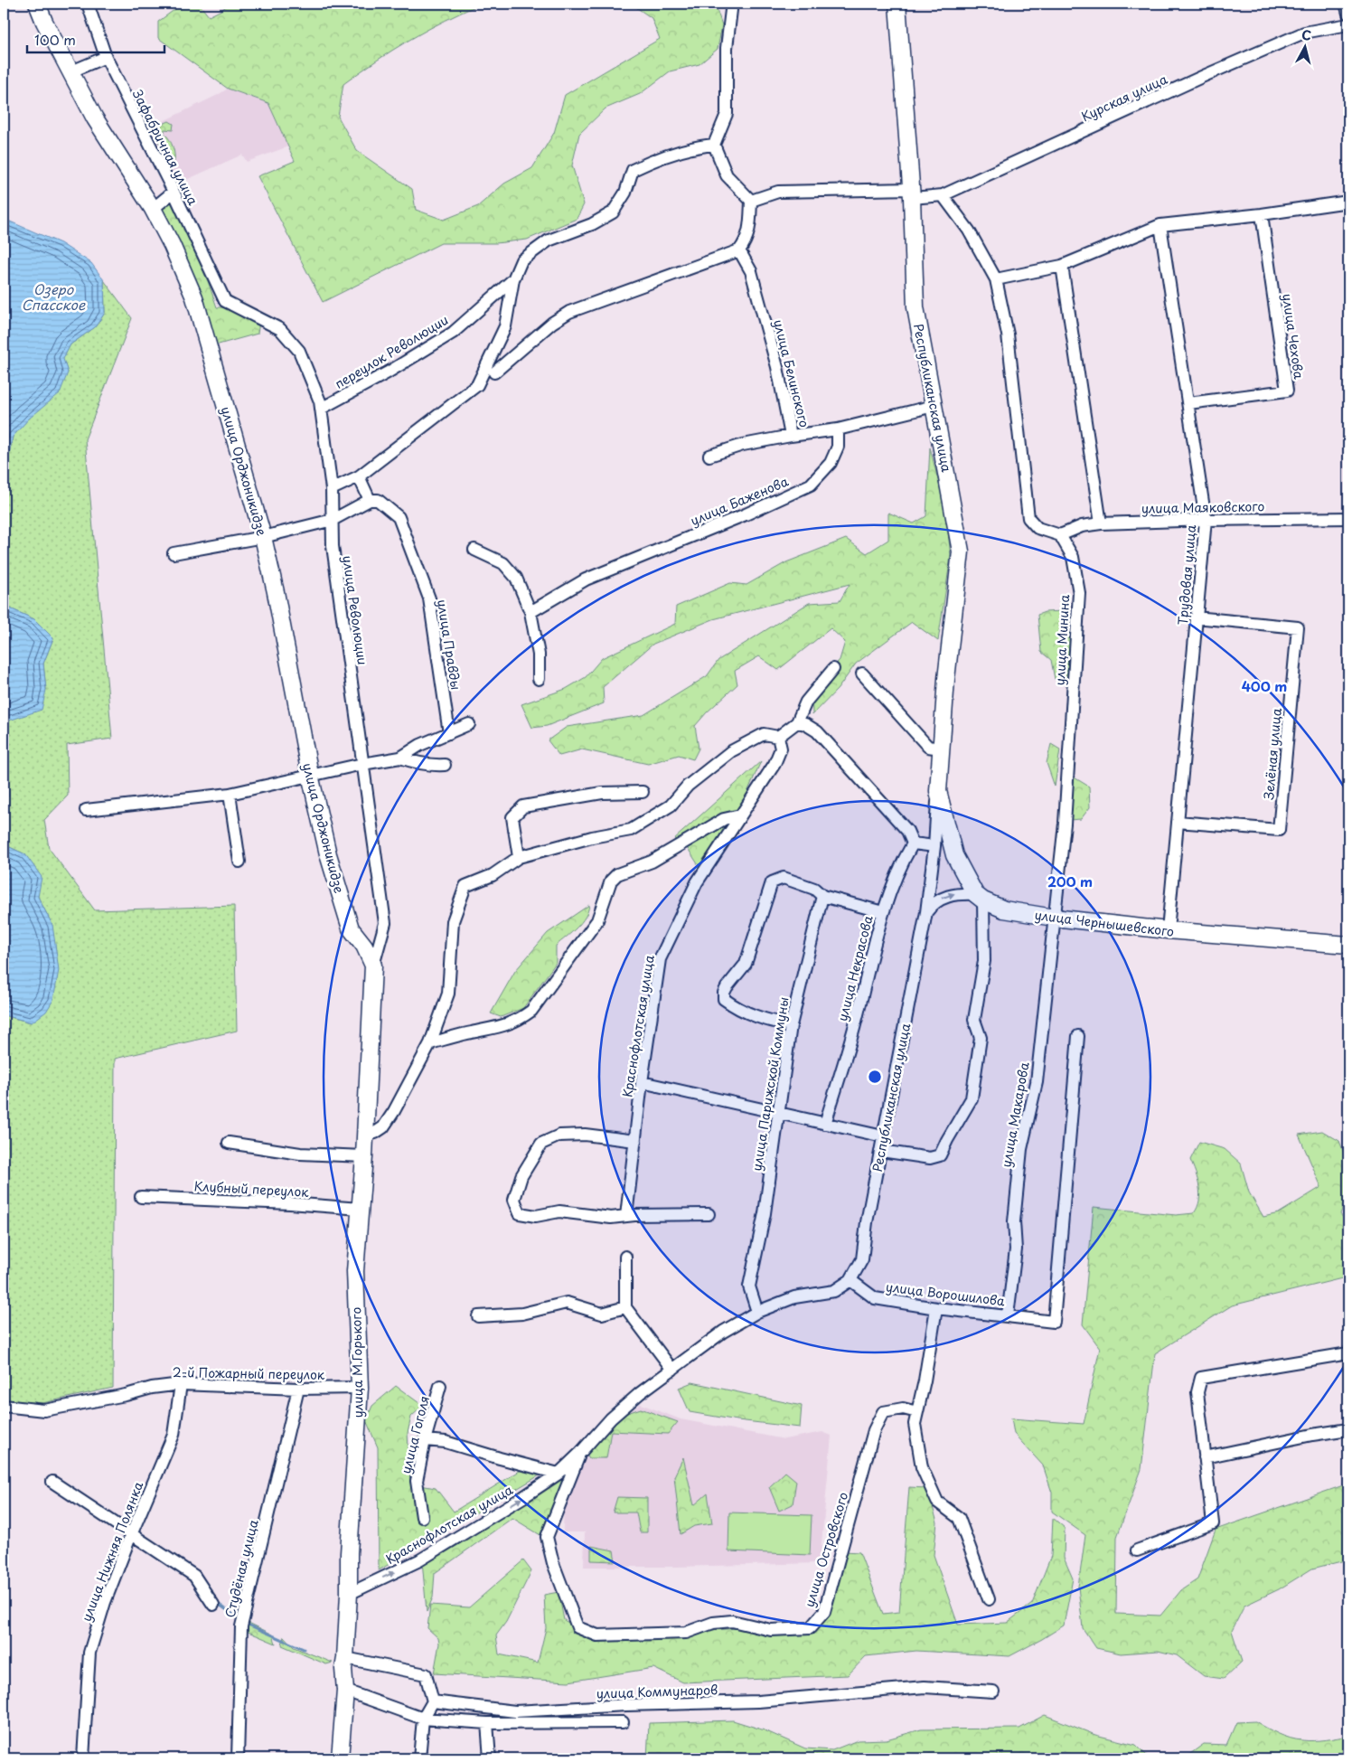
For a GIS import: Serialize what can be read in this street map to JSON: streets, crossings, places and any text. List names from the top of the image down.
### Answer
{
  "streets": {
    "street": [
      "Курская улица",
      "Зафабричная улица",
      "улица Чехова",
      "переулок Революции",
      "улица Белинского",
      "Республиканская улица",
      "улица Орджоникидзе",
      "улица Баженова",
      "улица Маяковского",
      "Трудовая улица",
      "улица Революции",
      "улица Минина",
      "улица Правды",
      "Зелёная улица",
      "улица Чернышевского",
      "улица Некрасова",
      "Краснофлотская улица",
      "улица Парижской Коммуны",
      "улица Макарова",
      "Клубный переулок",
      "улица Ворошилова",
      "улица М.Горького",
      "2-й Пожарный переулок",
      "улица Гоголя",
      "улица Островского",
      "улица Нижняя Полянка",
      "Студёная улица",
      "улица Коммунаров"
    ]
  },
  "crossings": [
    ["Курская улица", "Республиканская улица"],
    ["Зафабричная улица", "улица Революции"],
    ["улица Чехова", "Трудовая улица"],
    ["переулок Революции", "улица Революции"],
    ["улица Белинского", "улица Баженова"],
    ["Республиканская улица", "улица Ворошилова"],
    ["улица Орджоникидзе", "улица Революции"],
    ["улица Орджоникидзе", "улица М.Горького"],
    ["улица Маяковского", "Трудовая улица"],
    ["улица Маяковского", "улица Минина"],
    ["Трудовая улица", "Зелёная улица"],
    ["Трудовая улица", "улица Чернышевского"],
    ["улица Революции", "улица М.Горького"],
    ["улица Минина", "улица Чернышевского"],
    ["улица Минина", "улица Макарова"],
    ["улица Чернышевского", "улица Макарова"],
    ["Краснофлотская улица", "улица М.Горького"],
    ["Краснофлотская улица", "улица Островского"],
    ["улица Макарова", "улица Ворошилова"],
    ["Клубный переулок", "улица М.Горького"],
    ["улица М.Горького", "2-й Пожарный переулок"],
    ["2-й Пожарный переулок", "улица Нижняя Полянка"],
    ["2-й Пожарный переулок", "Студёная улица"]
  ],
  "water": ["Озеро Спасское"],
  "scale_bar": "100 m",
  "north": "top",
  "rings": ["400 m", "200 m"]
}
